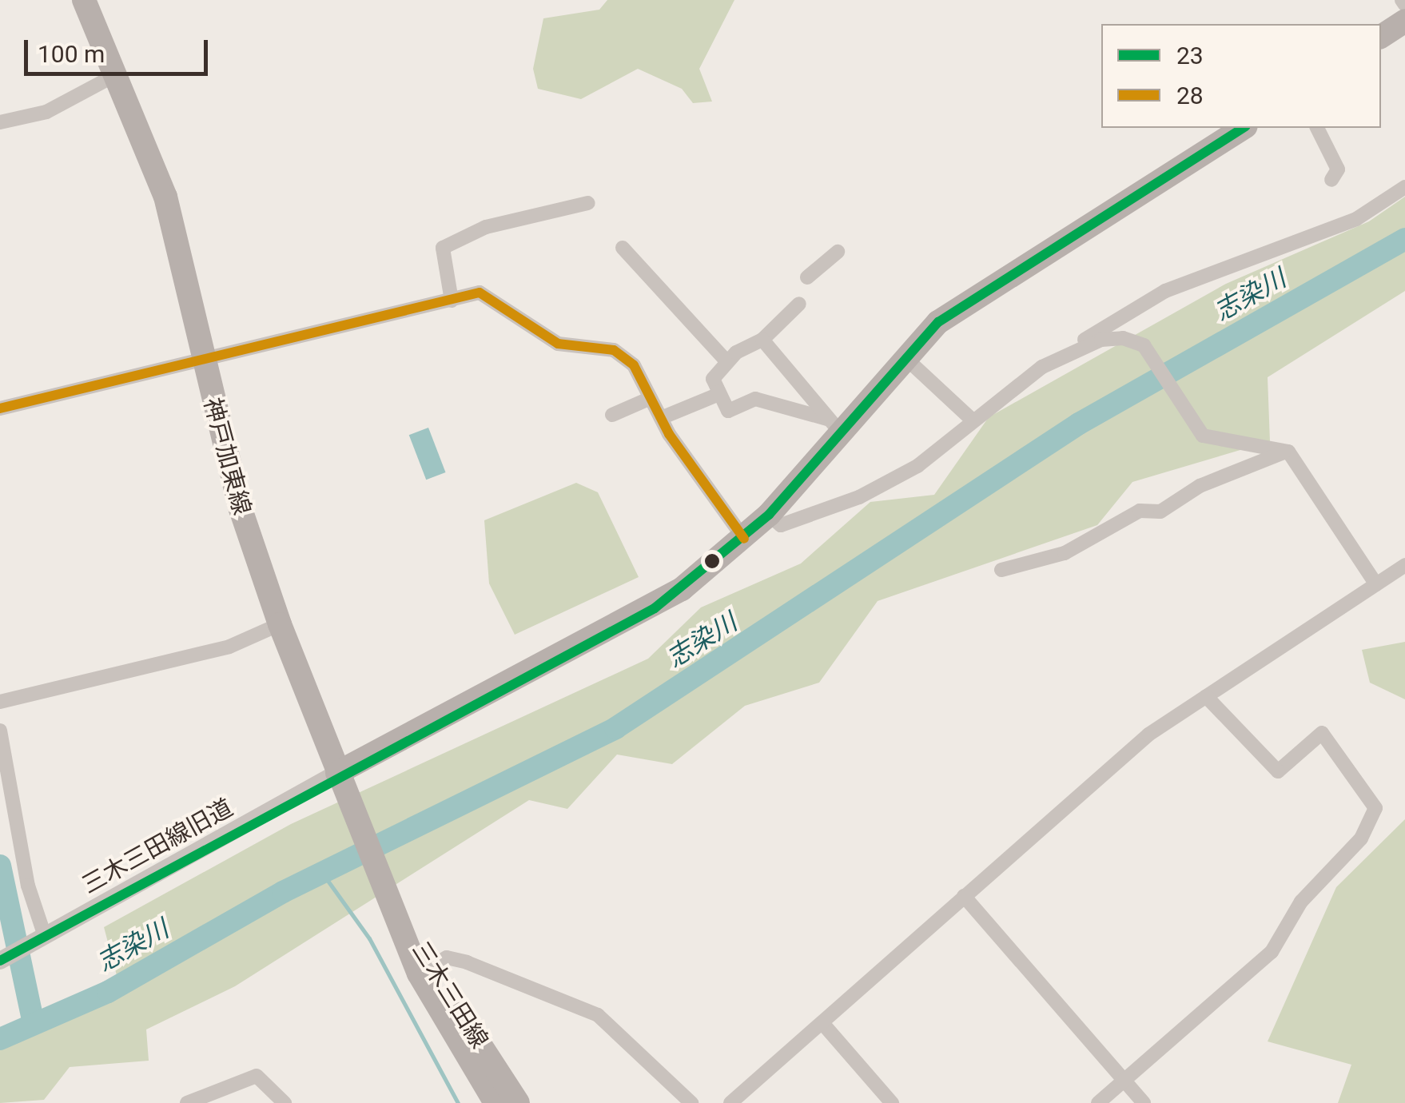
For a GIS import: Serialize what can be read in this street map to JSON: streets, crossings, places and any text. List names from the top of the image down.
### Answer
{
  "streets": {
    "main road": ["神戸加東線", "三木三田線"],
    "street": ["三木三田線旧道"]
  },
  "crossings": [
    ["神戸加東線", "三木三田線旧道"],
    ["神戸加東線", "三木三田線"],
    ["三木三田線旧道", "三木三田線"]
  ],
  "water": ["志染川"],
  "lines": ["transit line 23", "transit line 28"],
  "legend": ["23", "28"],
  "scale_bar": "100 m"
}
